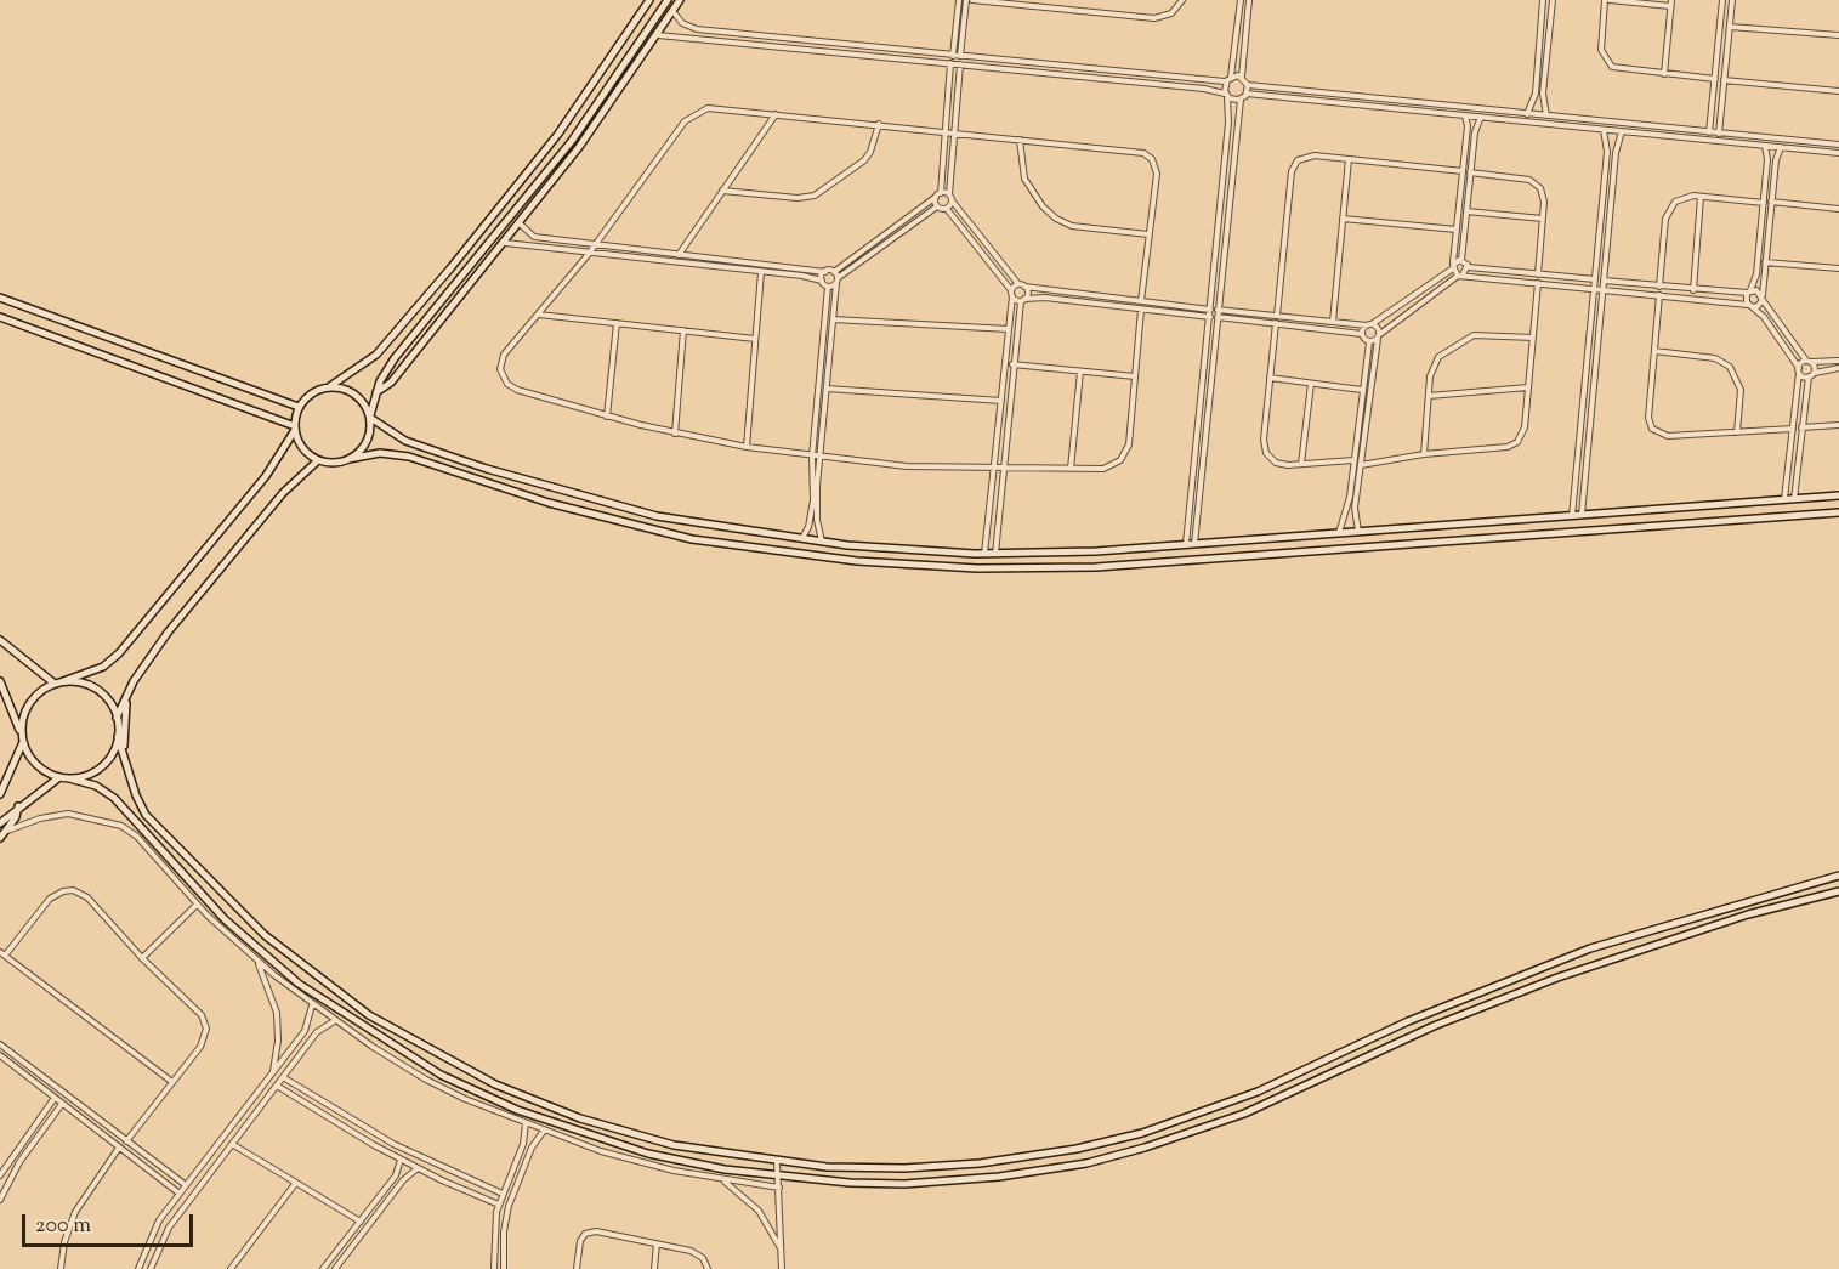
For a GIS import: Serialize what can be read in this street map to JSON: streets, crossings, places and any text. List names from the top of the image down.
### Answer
{
  "scale_bar": "200 m"
}
